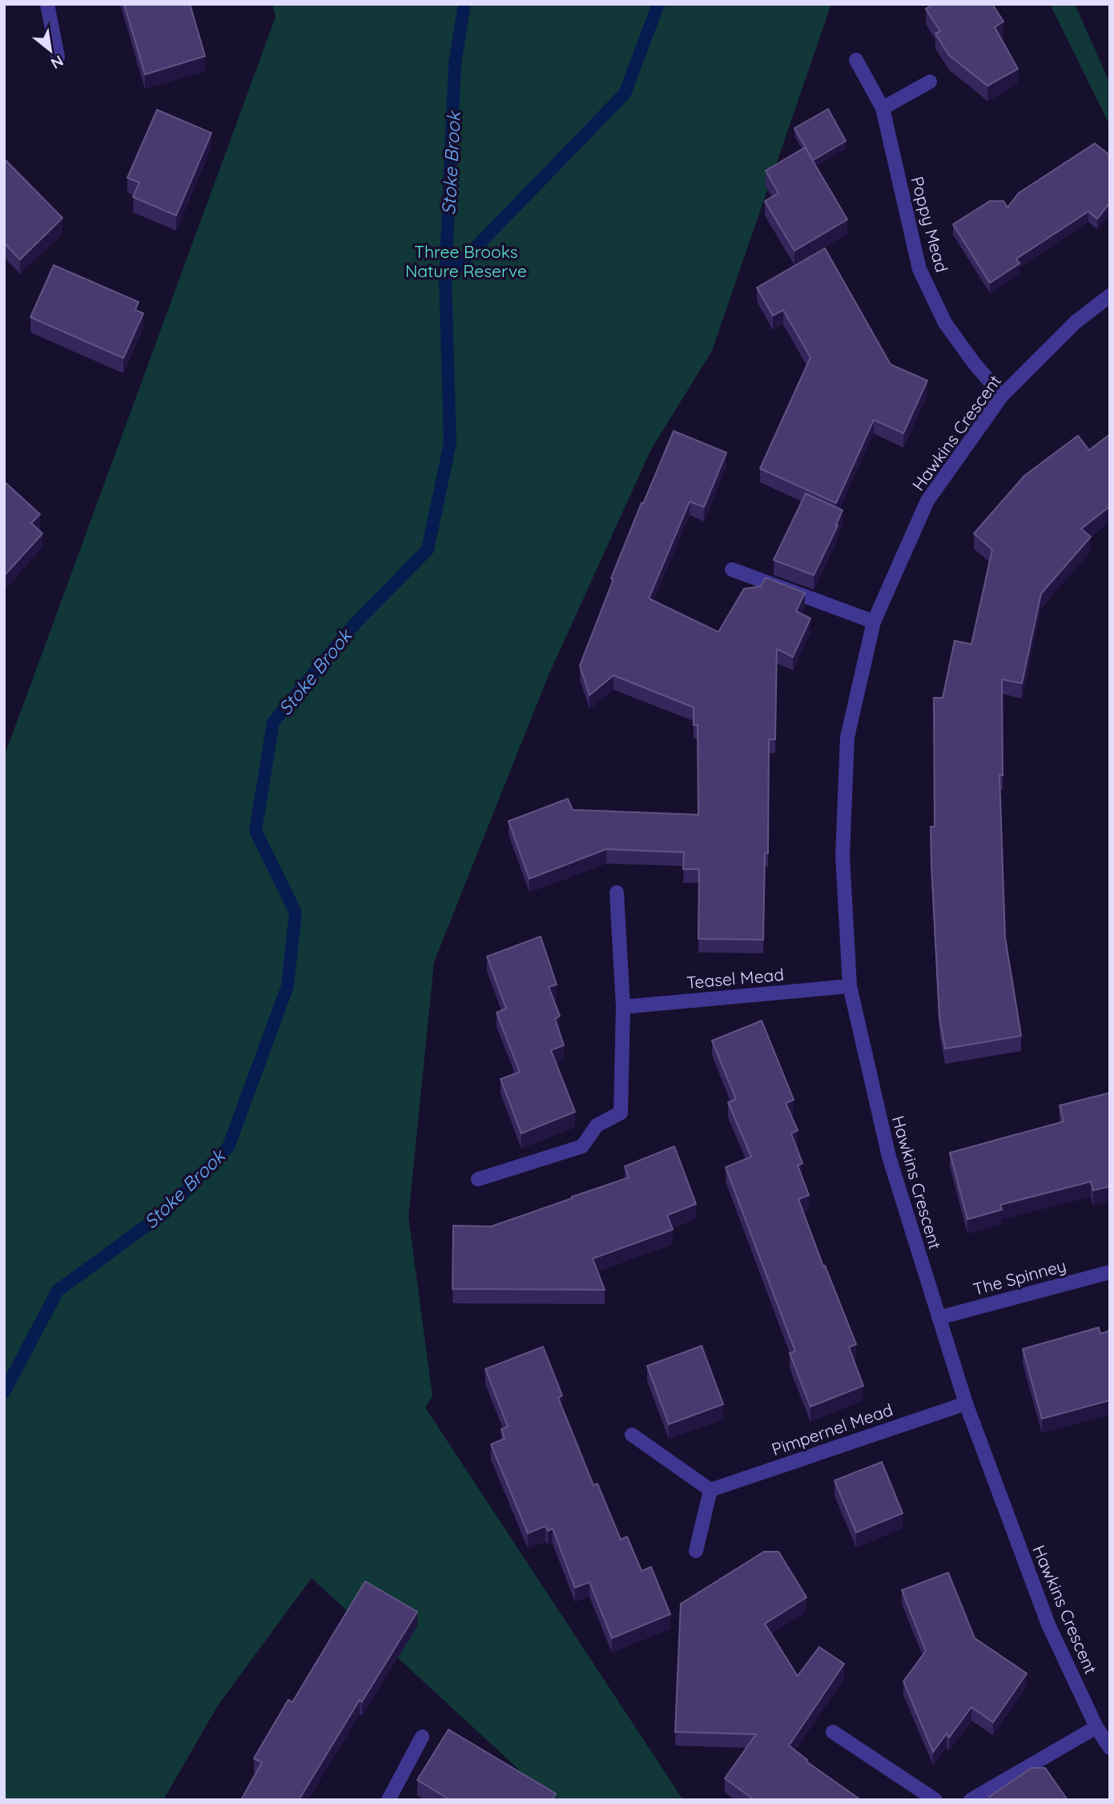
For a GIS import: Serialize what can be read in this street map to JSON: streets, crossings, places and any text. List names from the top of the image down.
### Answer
{
  "streets": {
    "street": [
      "Poppy Mead",
      "Hawkins Crescent",
      "Teasel Mead",
      "The Spinney",
      "Pimpernel Mead"
    ]
  },
  "crossings": [
    ["Poppy Mead", "Hawkins Crescent"],
    ["Hawkins Crescent", "Teasel Mead"],
    ["Hawkins Crescent", "The Spinney"],
    ["Hawkins Crescent", "Pimpernel Mead"]
  ],
  "water": ["Stoke Brook"],
  "parks": ["Three Brooks Nature Reserve"],
  "north": "bottom right"
}
